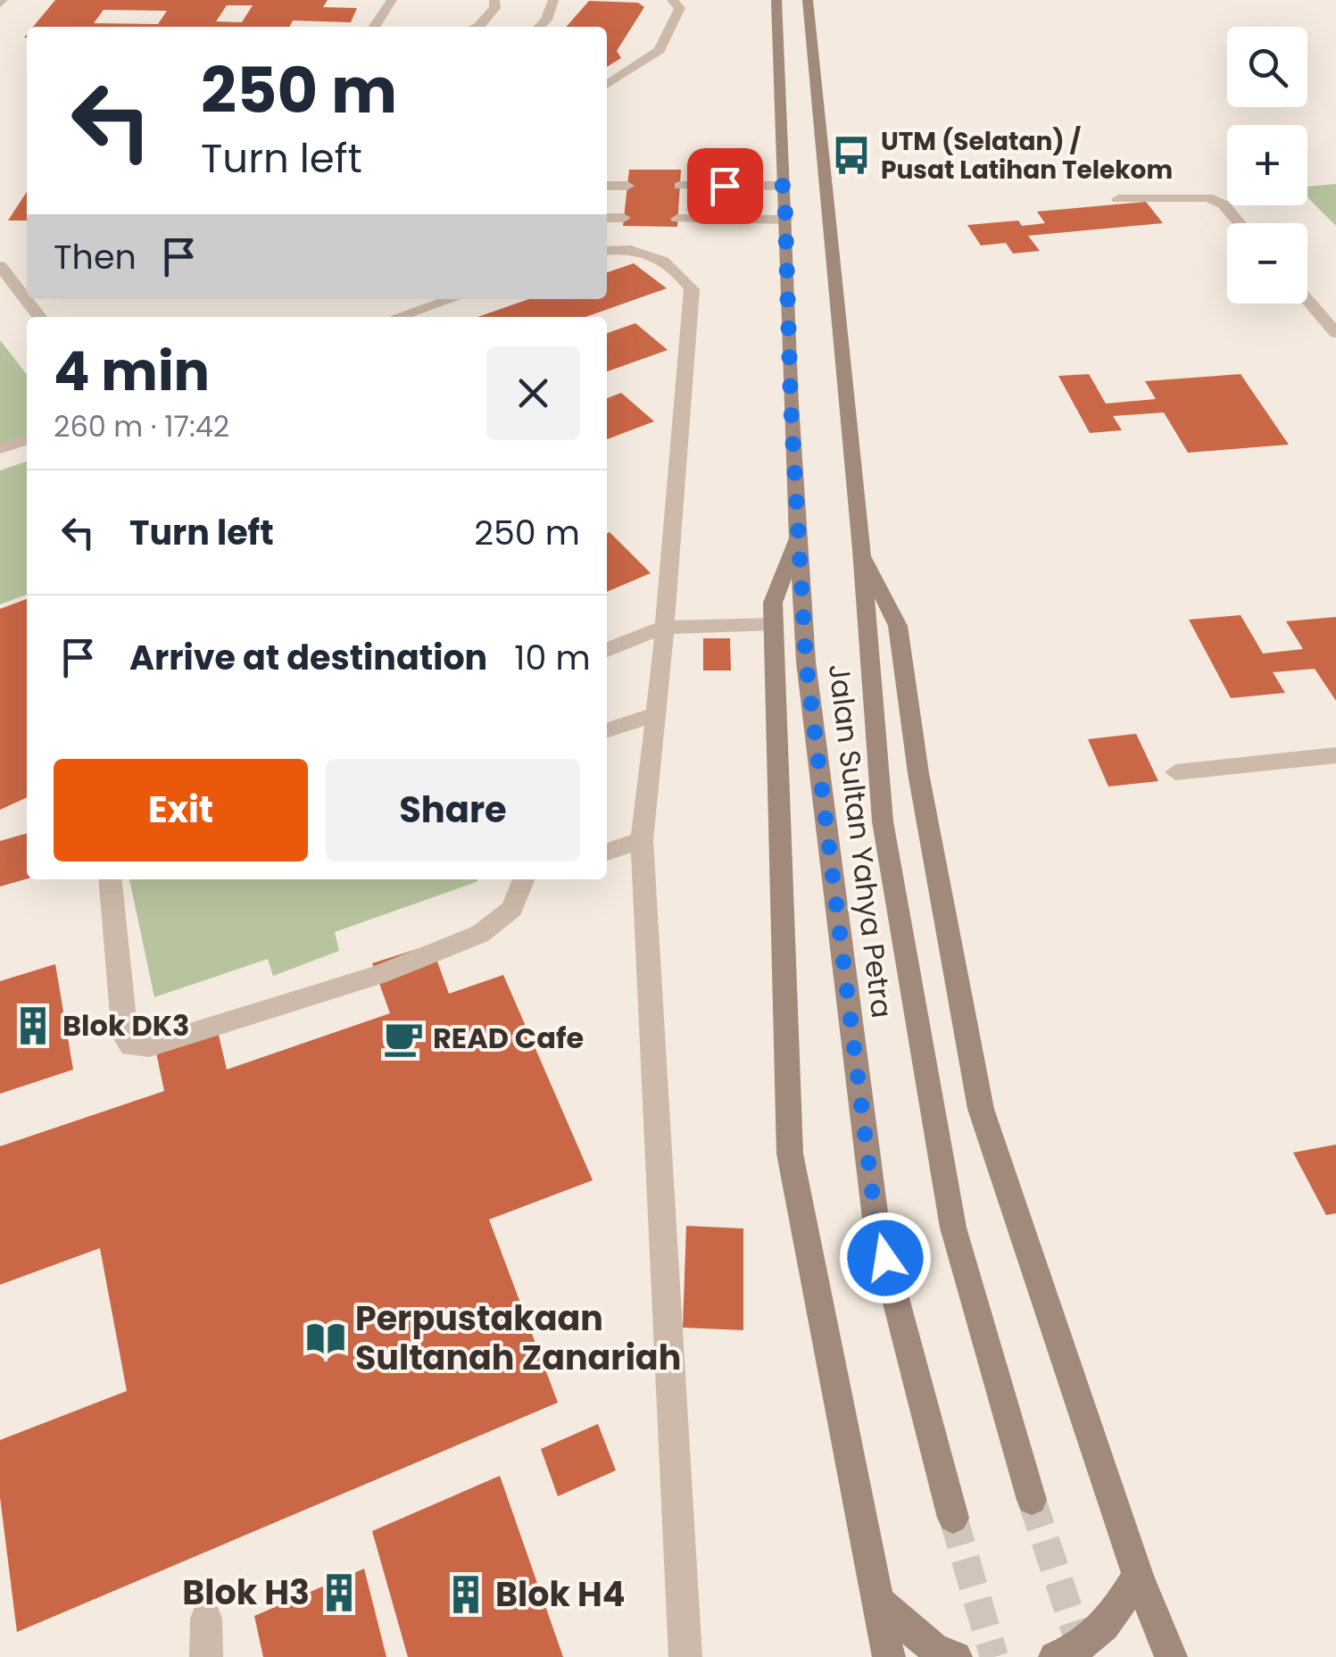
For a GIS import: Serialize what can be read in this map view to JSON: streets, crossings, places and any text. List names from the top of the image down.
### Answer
{
  "streets": {
    "main road": ["Jalan Sultan Yahya Petra"]
  },
  "places": {
    "bus stop": ["UTM (Selatan) / Pusat Latihan Telekom"],
    "building": ["Blok DK3", "Blok H3", "Blok H4"],
    "cafe": ["READ Cafe"],
    "library": ["Perpustakaan Sultanah Zanariah"]
  },
  "page": {
    "map_buttons": ["+", "−"],
    "turn": ["250 m", "Turn left"],
    "then": "Then",
    "heading": ["4 min", "260 m · 17:42"],
    "list": [
      {
        "name": "Turn left",
        "value": "250 m"
      },
      {
        "name": "Arrive at destination",
        "value": "10 m"
      }
    ],
    "buttons": ["Exit", "Share"]
  }
}
